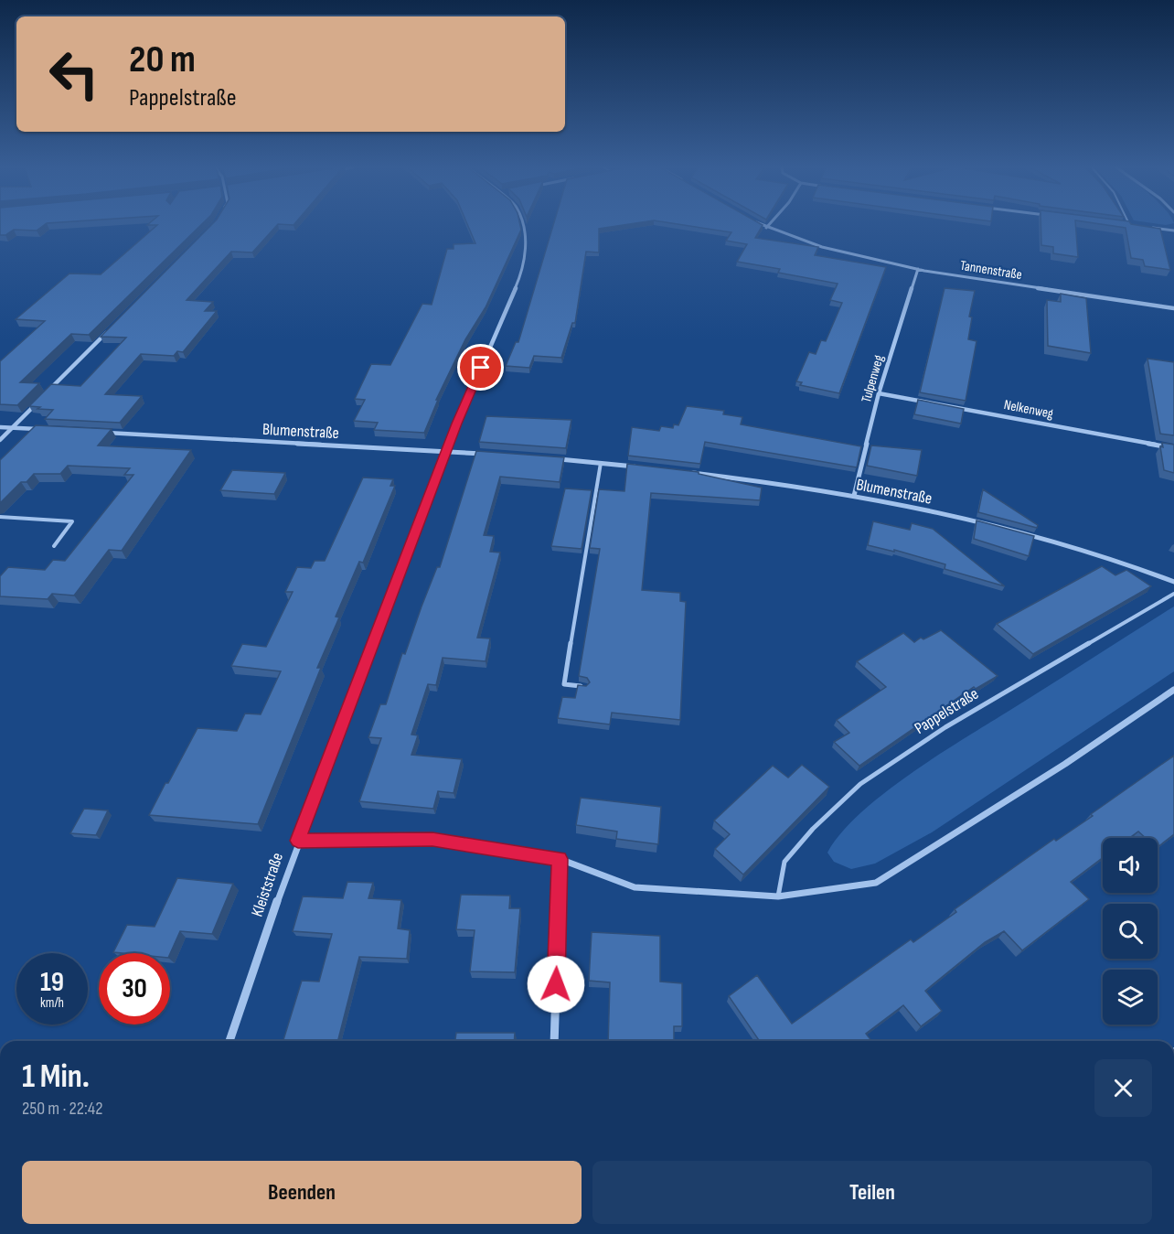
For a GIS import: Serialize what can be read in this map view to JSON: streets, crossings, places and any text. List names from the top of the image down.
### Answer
{
  "streets": {
    "street": [
      "Tannenstraße",
      "Tulpenweg",
      "Nelkenweg",
      "Blumenstraße",
      "Kleiststraße"
    ],
    "lane": ["Pappelstraße"]
  },
  "crossings": [
    ["Tannenstraße", "Tulpenweg"],
    ["Tulpenweg", "Nelkenweg"],
    ["Tulpenweg", "Blumenstraße"],
    ["Blumenstraße", "Kleiststraße"]
  ],
  "page": {
    "turn": ["20 m", "Pappelstraße"],
    "speed": "19 km/h",
    "limit": "30",
    "heading": ["1 Min.", "250 m · 22:42"],
    "buttons": ["Beenden", "Teilen"]
  }
}
